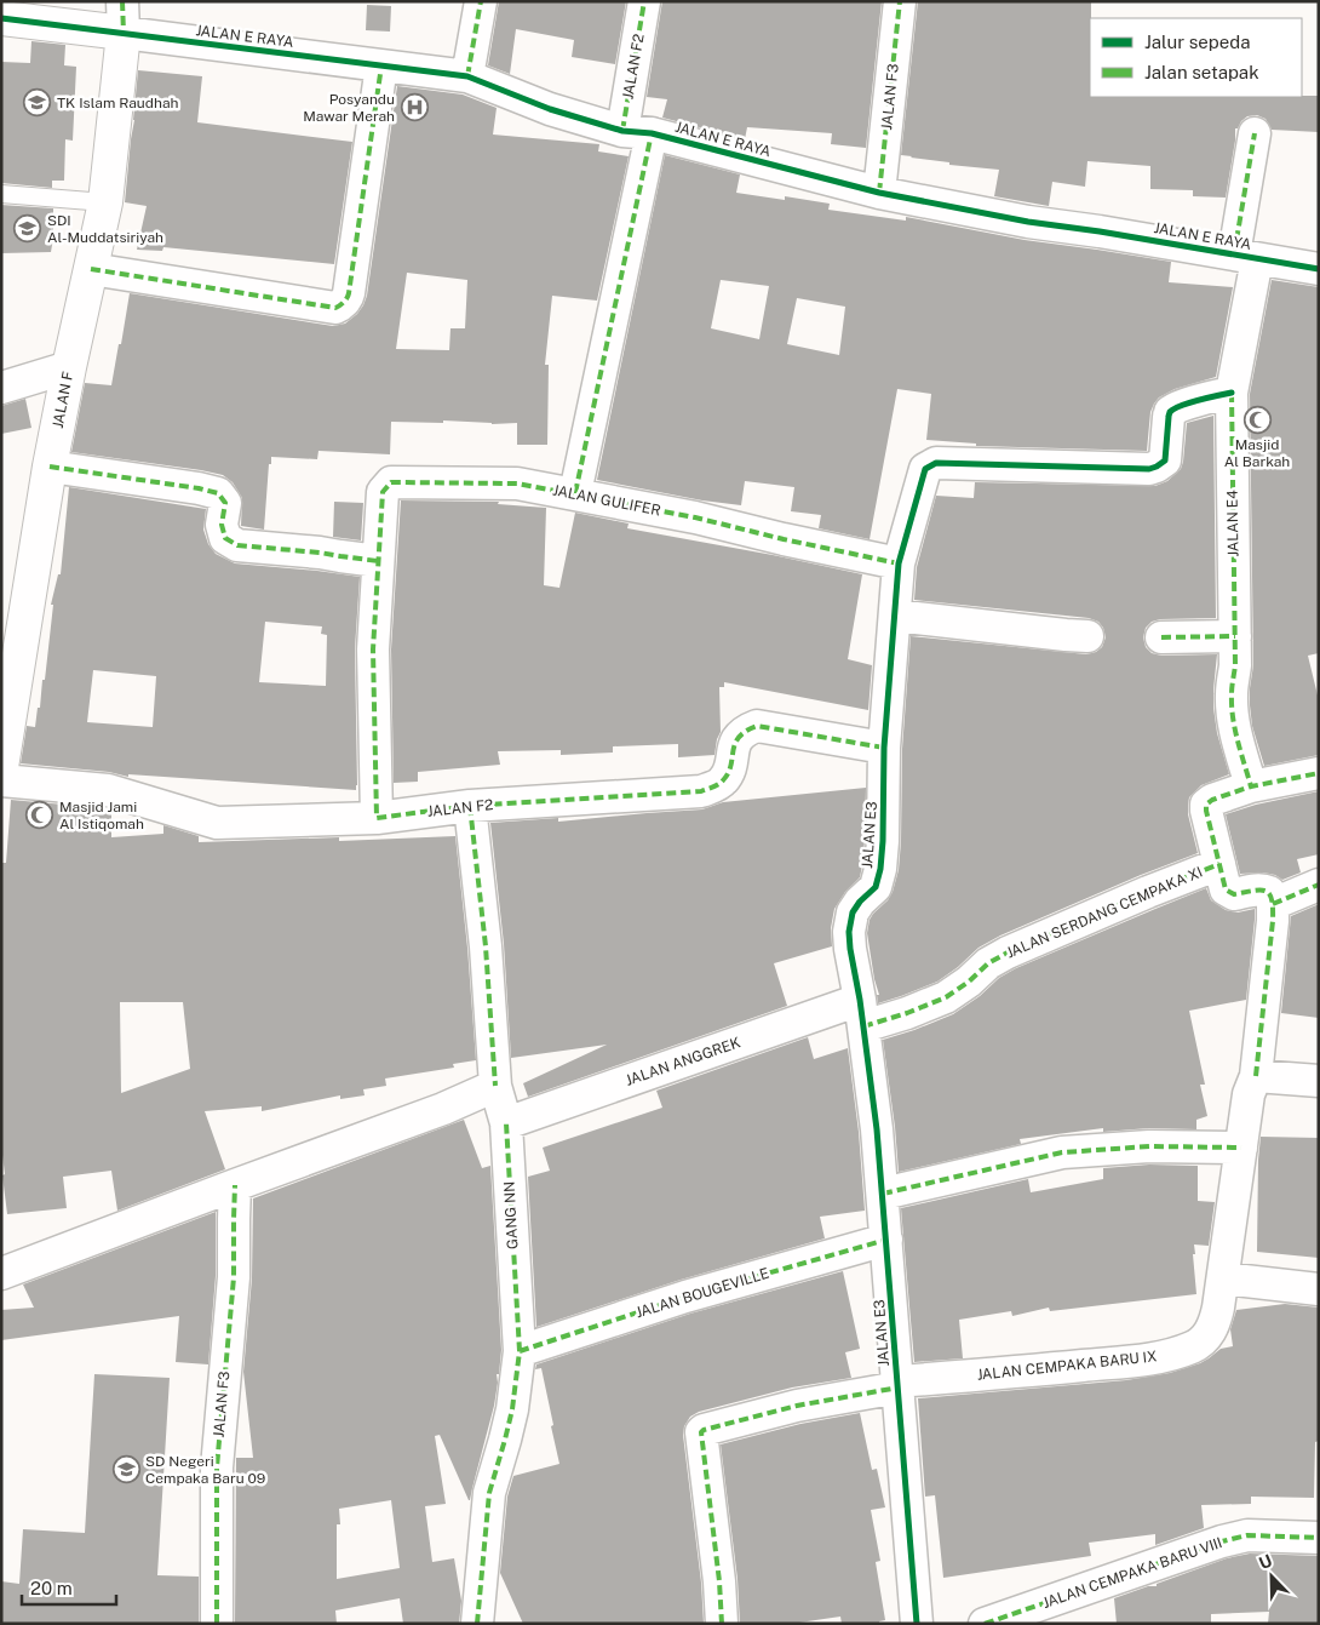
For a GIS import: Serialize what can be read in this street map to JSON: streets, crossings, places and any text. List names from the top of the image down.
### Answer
{
  "streets": {
    "street": [
      "JALAN E RAYA",
      "JALAN F2",
      "JALAN F3",
      "JALAN F",
      "JALAN GULIFER",
      "JALAN E4",
      "JALAN E3",
      "JALAN SERDANG CEMPAKA XI",
      "JALAN ANGGREK",
      "GANG NN",
      "JALAN BOUGEVILLE",
      "JALAN CEMPAKA BARU IX",
      "JALAN CEMPAKA BARU VIII"
    ]
  },
  "crossings": [
    ["JALAN E RAYA", "JALAN F2"],
    ["JALAN E RAYA", "JALAN F3"],
    ["JALAN E RAYA", "JALAN F"],
    ["JALAN E RAYA", "JALAN E4"],
    ["JALAN F2", "JALAN GULIFER"],
    ["JALAN F2", "JALAN E3"],
    ["JALAN F2", "GANG NN"],
    ["JALAN GULIFER", "JALAN E3"],
    ["JALAN E4", "JALAN E3"],
    ["JALAN E4", "JALAN SERDANG CEMPAKA XI"],
    ["JALAN E3", "JALAN SERDANG CEMPAKA XI"],
    ["JALAN E3", "JALAN ANGGREK"],
    ["JALAN E3", "JALAN BOUGEVILLE"],
    ["JALAN E3", "JALAN CEMPAKA BARU IX"],
    ["JALAN SERDANG CEMPAKA XI", "JALAN ANGGREK"],
    ["JALAN ANGGREK", "GANG NN"],
    ["GANG NN", "JALAN BOUGEVILLE"]
  ],
  "places": {
    "school or university": ["TK Islam Raudhah", "SDI Al-Muddatsiriyah", "SD Negeri Cempaka Baru 09"],
    "hospital": ["Posyandu Mawar Merah"],
    "mosque": ["Masjid Al Barkah", "Masjid Jami Al Istiqomah"]
  },
  "legend": ["Jalur sepeda", "Jalan setapak"],
  "scale_bar": "20 m",
  "north": "top left"
}
